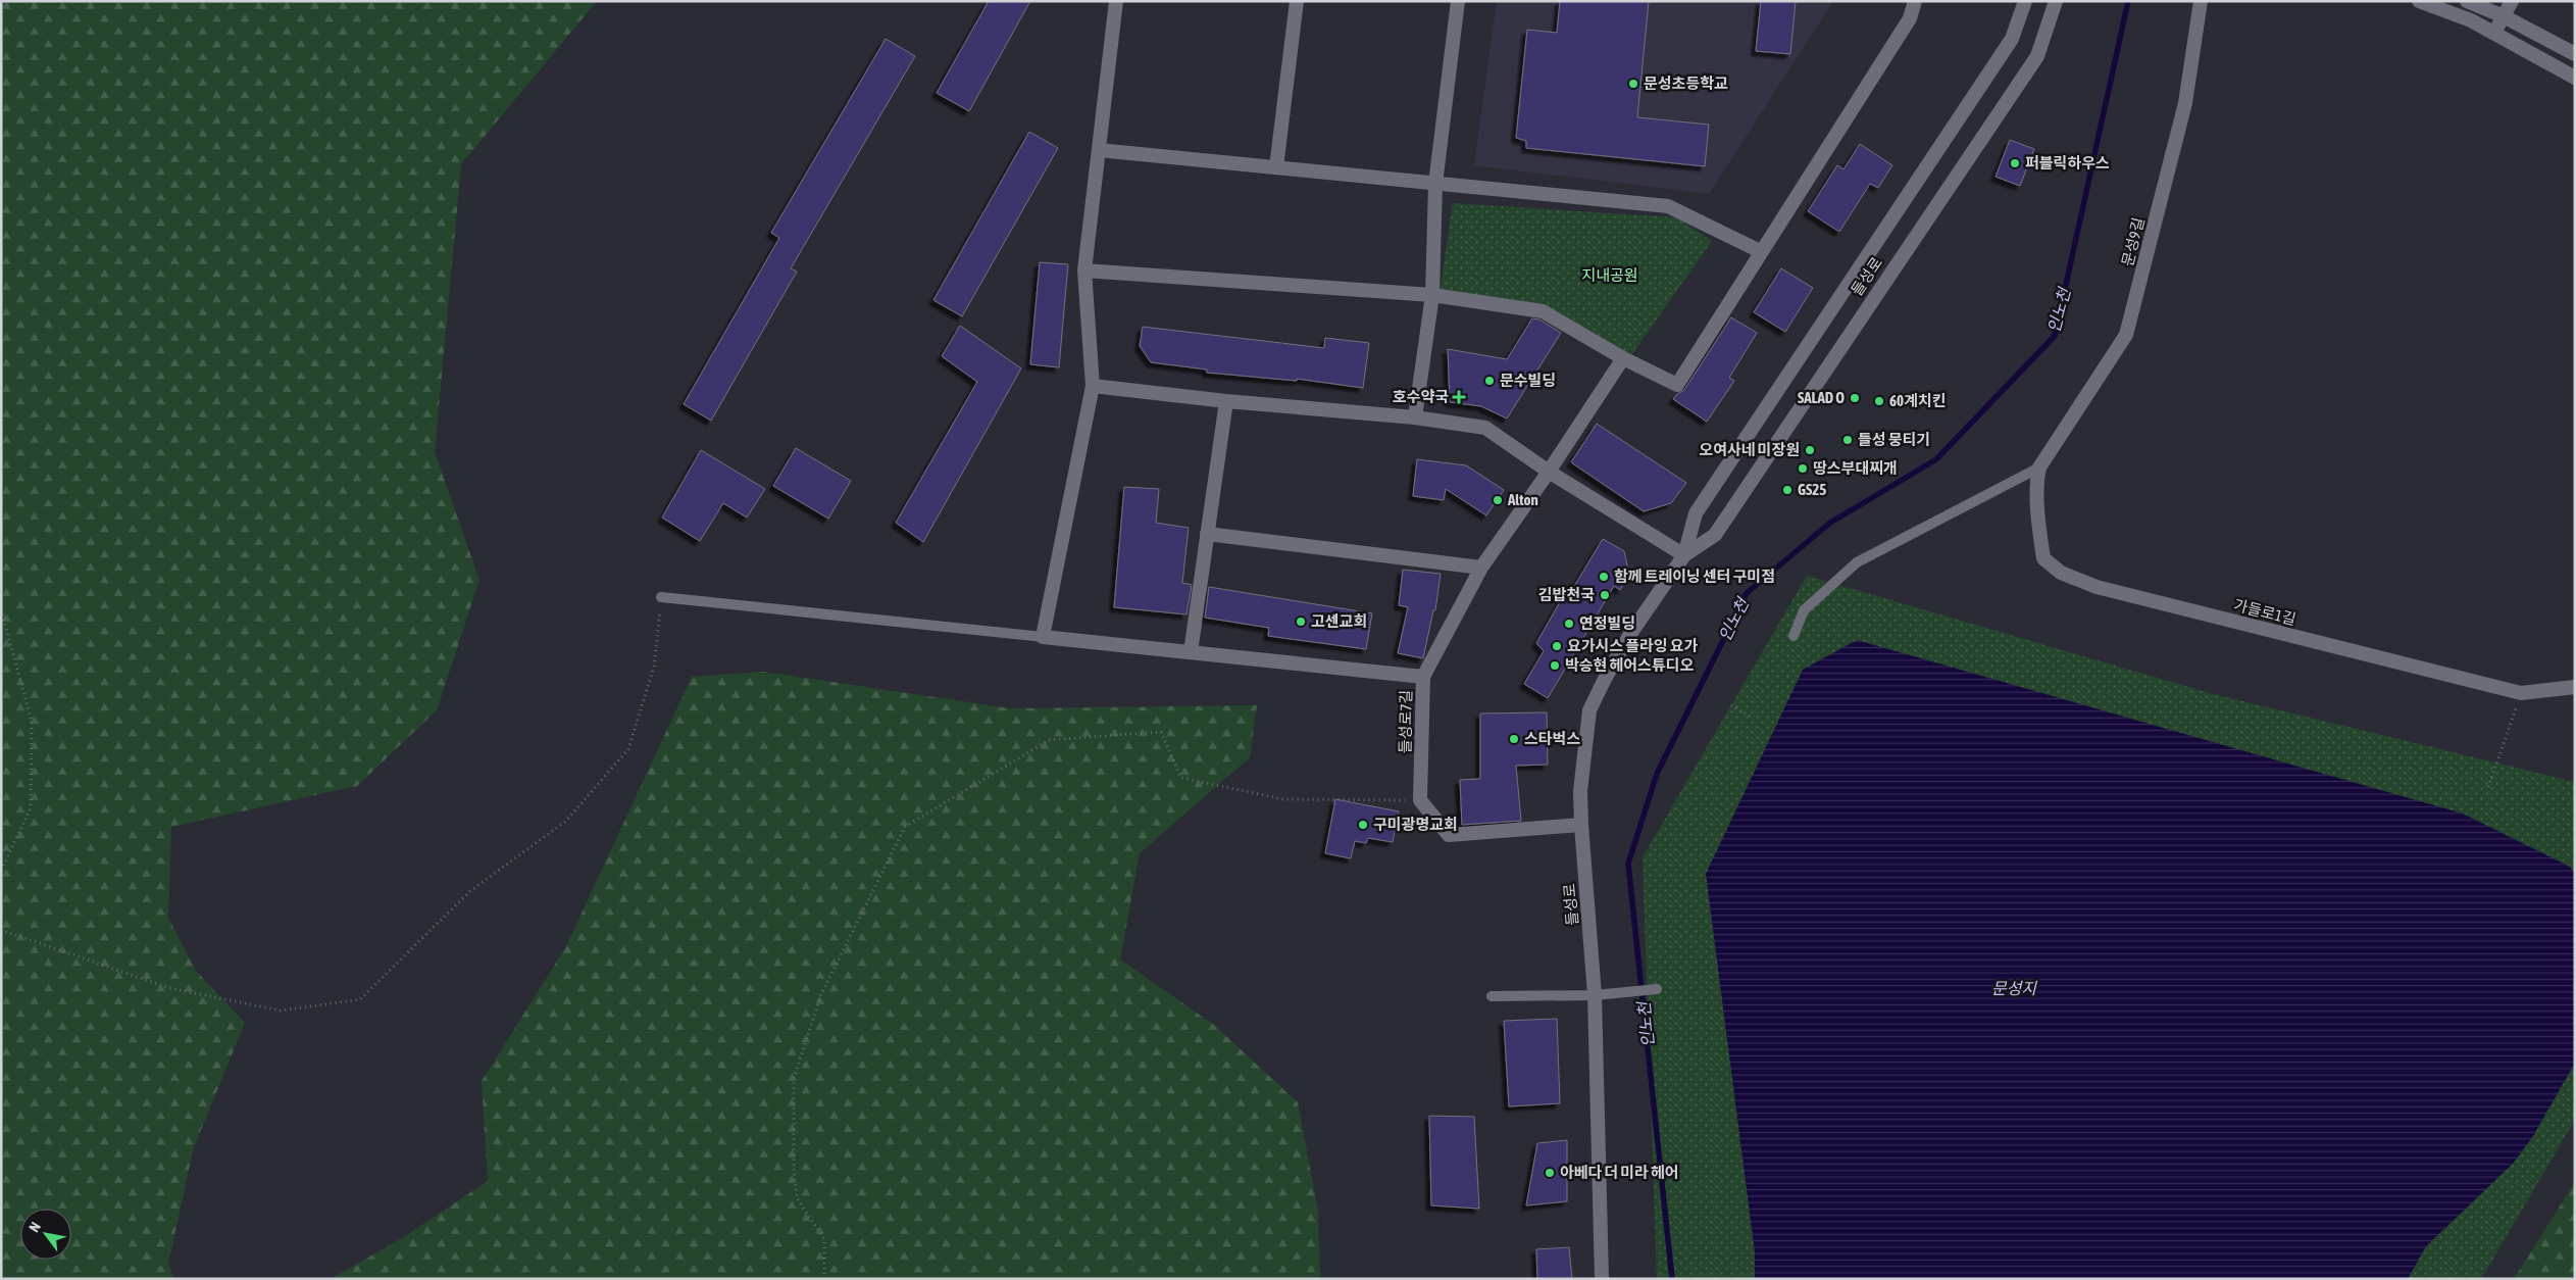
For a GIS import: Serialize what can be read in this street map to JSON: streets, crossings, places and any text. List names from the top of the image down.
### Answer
{
  "streets": {
    "street": [
      "문성9길",
      "들성로",
      "가들로1길",
      "들성로7길"
    ]
  },
  "crossings": [
    ["문성9길", "가들로1길"]
  ],
  "water": ["인노천", "문성지"],
  "parks": ["지내공원"],
  "places": {
    "other": [
      "문성초등학교",
      "퍼블릭하우스",
      "문수빌딩",
      "SALAD O",
      "60계치킨",
      "들성 뭉티기",
      "오여사네 미장원",
      "땅스부대찌개",
      "GS25",
      "Alton",
      "함께 트레이닝 센터 구미점",
      "김밥천국",
      "고센교회",
      "연정빌딩",
      "요가시스 플라잉 요가",
      "박승현 헤어스튜디오",
      "스타벅스",
      "구미광명교회",
      "아베다 더 미라 헤어"
    ],
    "health": ["호수약국"]
  },
  "north": "top left"
}
